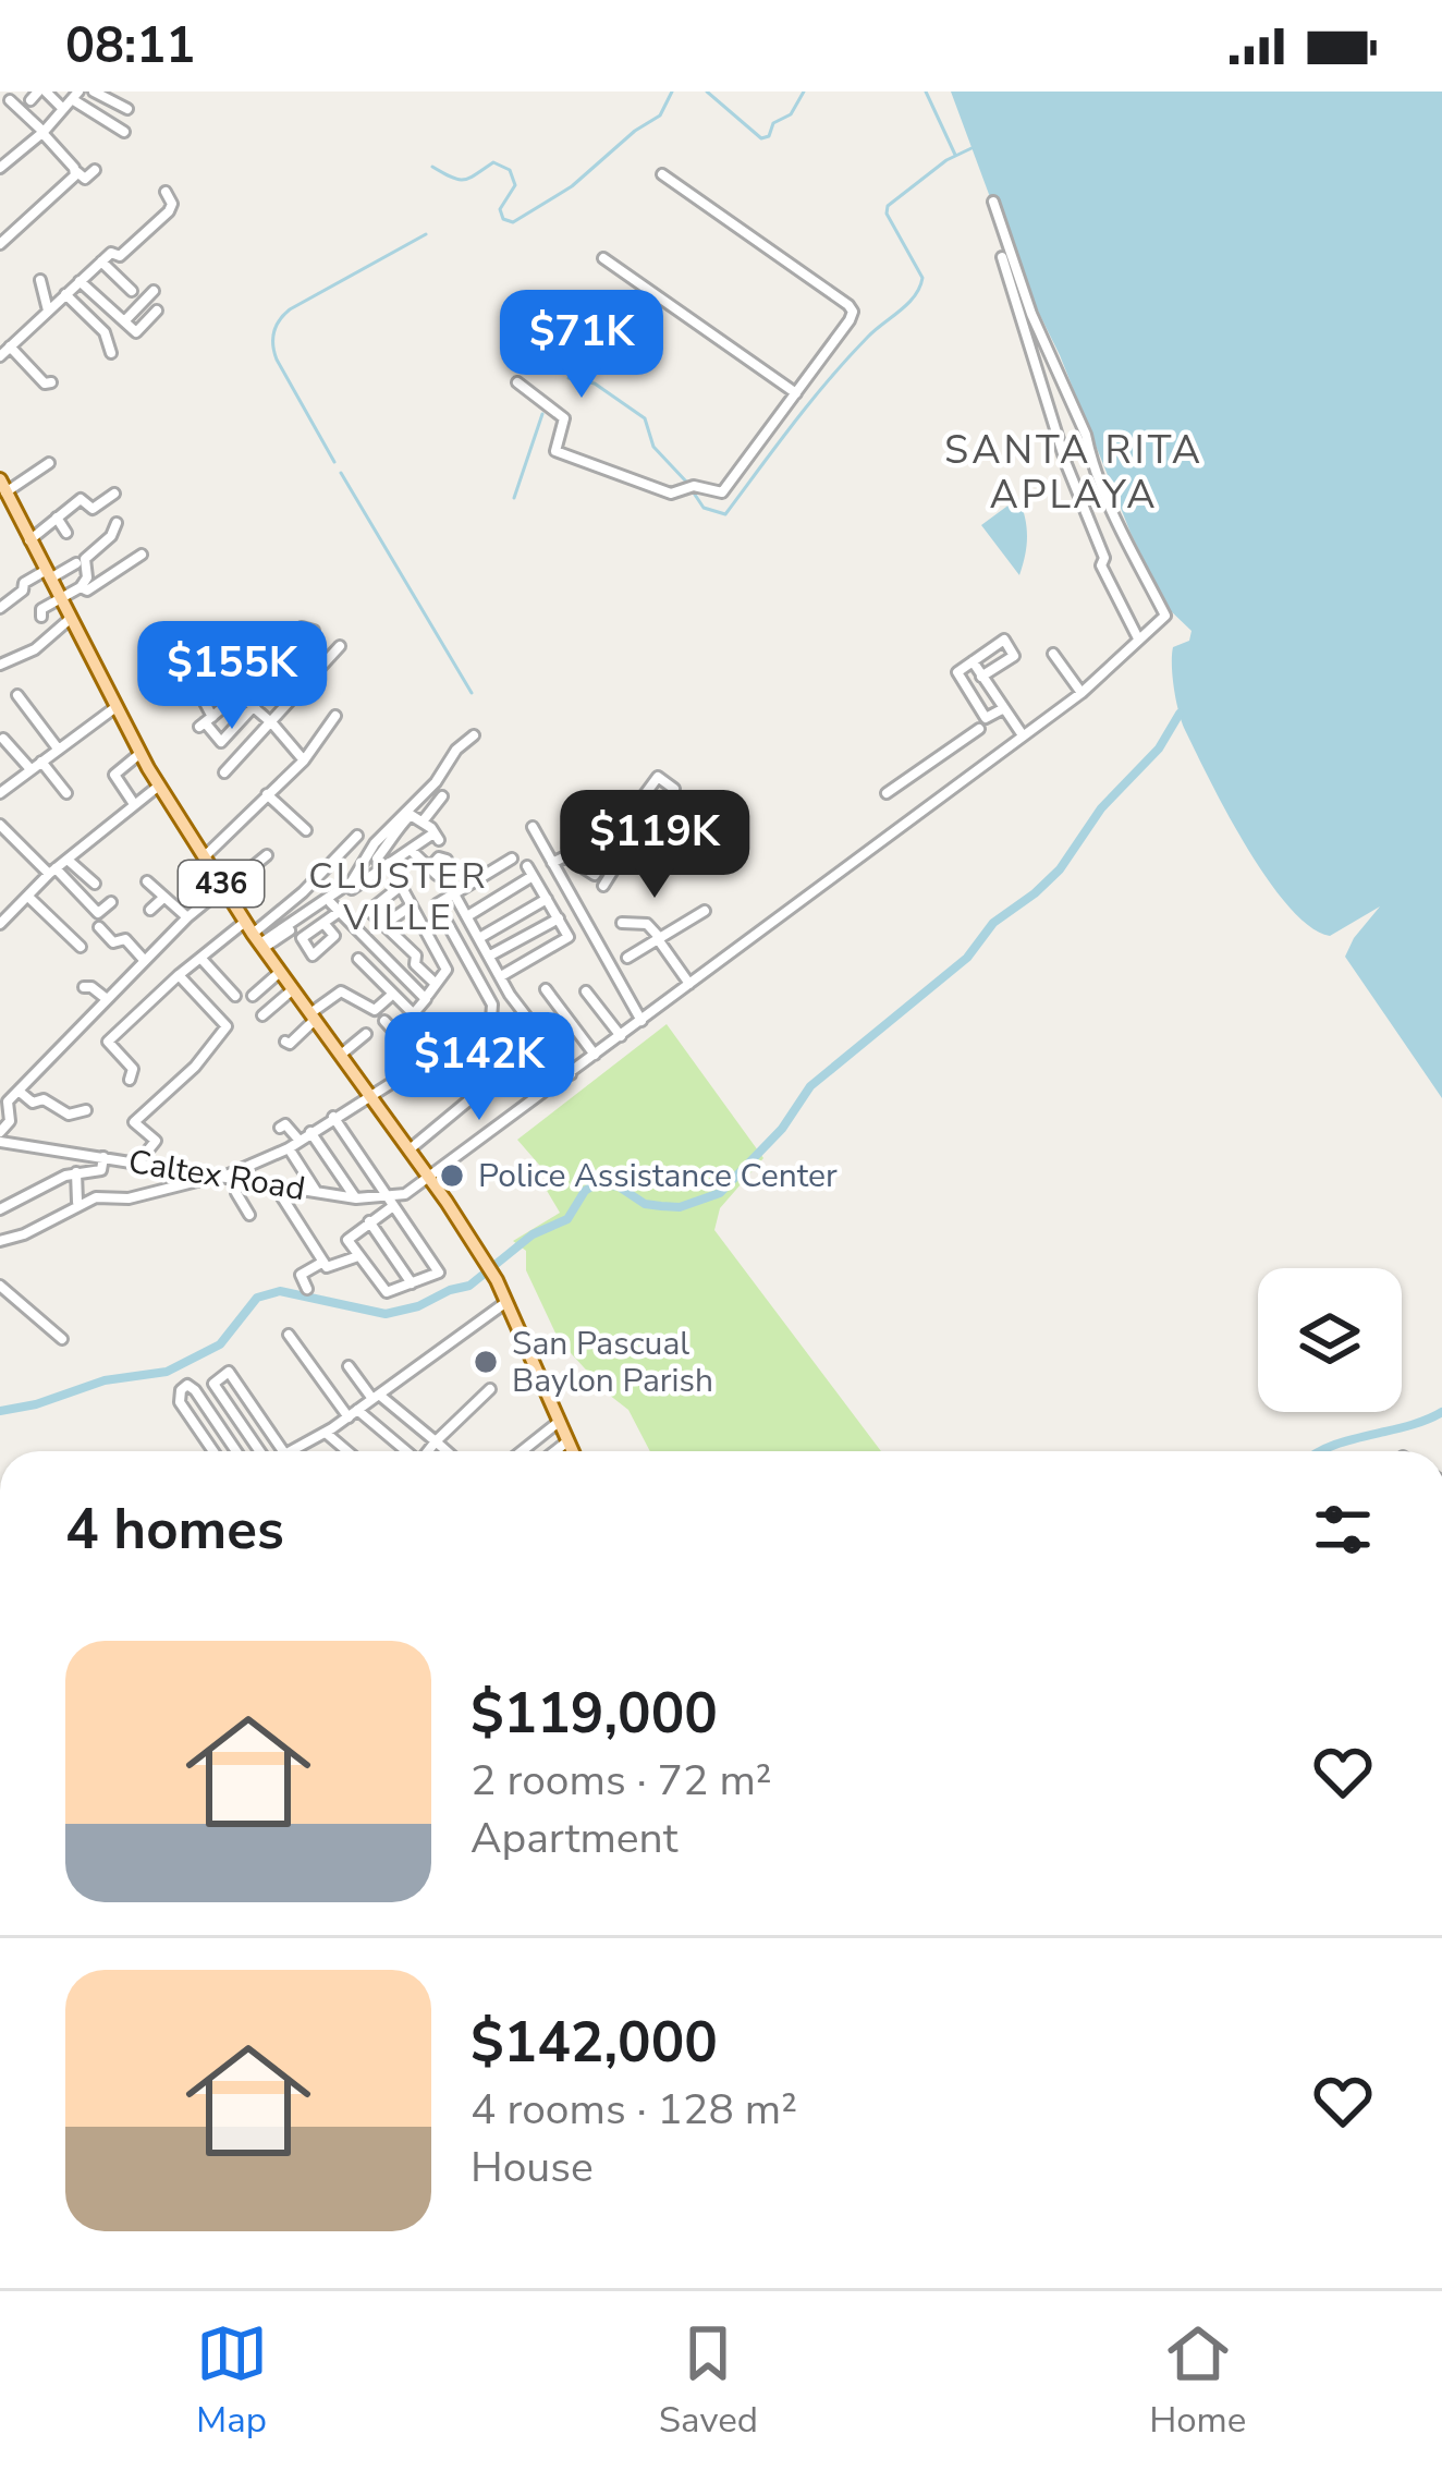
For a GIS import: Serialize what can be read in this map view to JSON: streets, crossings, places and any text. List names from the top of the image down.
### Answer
{
  "streets": {
    "main road": ["436"],
    "street": ["Caltex Road"]
  },
  "crossings": [
    ["436", "Caltex Road"]
  ],
  "districts": ["SANTA RITA APLAYA", "CLUSTER VILLE"],
  "places": ["Police Assistance Center", "San Pascual Baylon Parish"],
  "page": {
    "status": "08:11",
    "price": [
      "$71K",
      "$155K",
      "$119K",
      "$142K"
    ],
    "heading": "4 homes",
    "list": [
      {
        "name": "$119,000",
        "note": "2 rooms · 72 m² · Apartment"
      },
      {
        "name": "$142,000",
        "note": "4 rooms · 128 m² · House"
      }
    ],
    "tabs": ["Map", "Saved", "Home"]
  }
}
